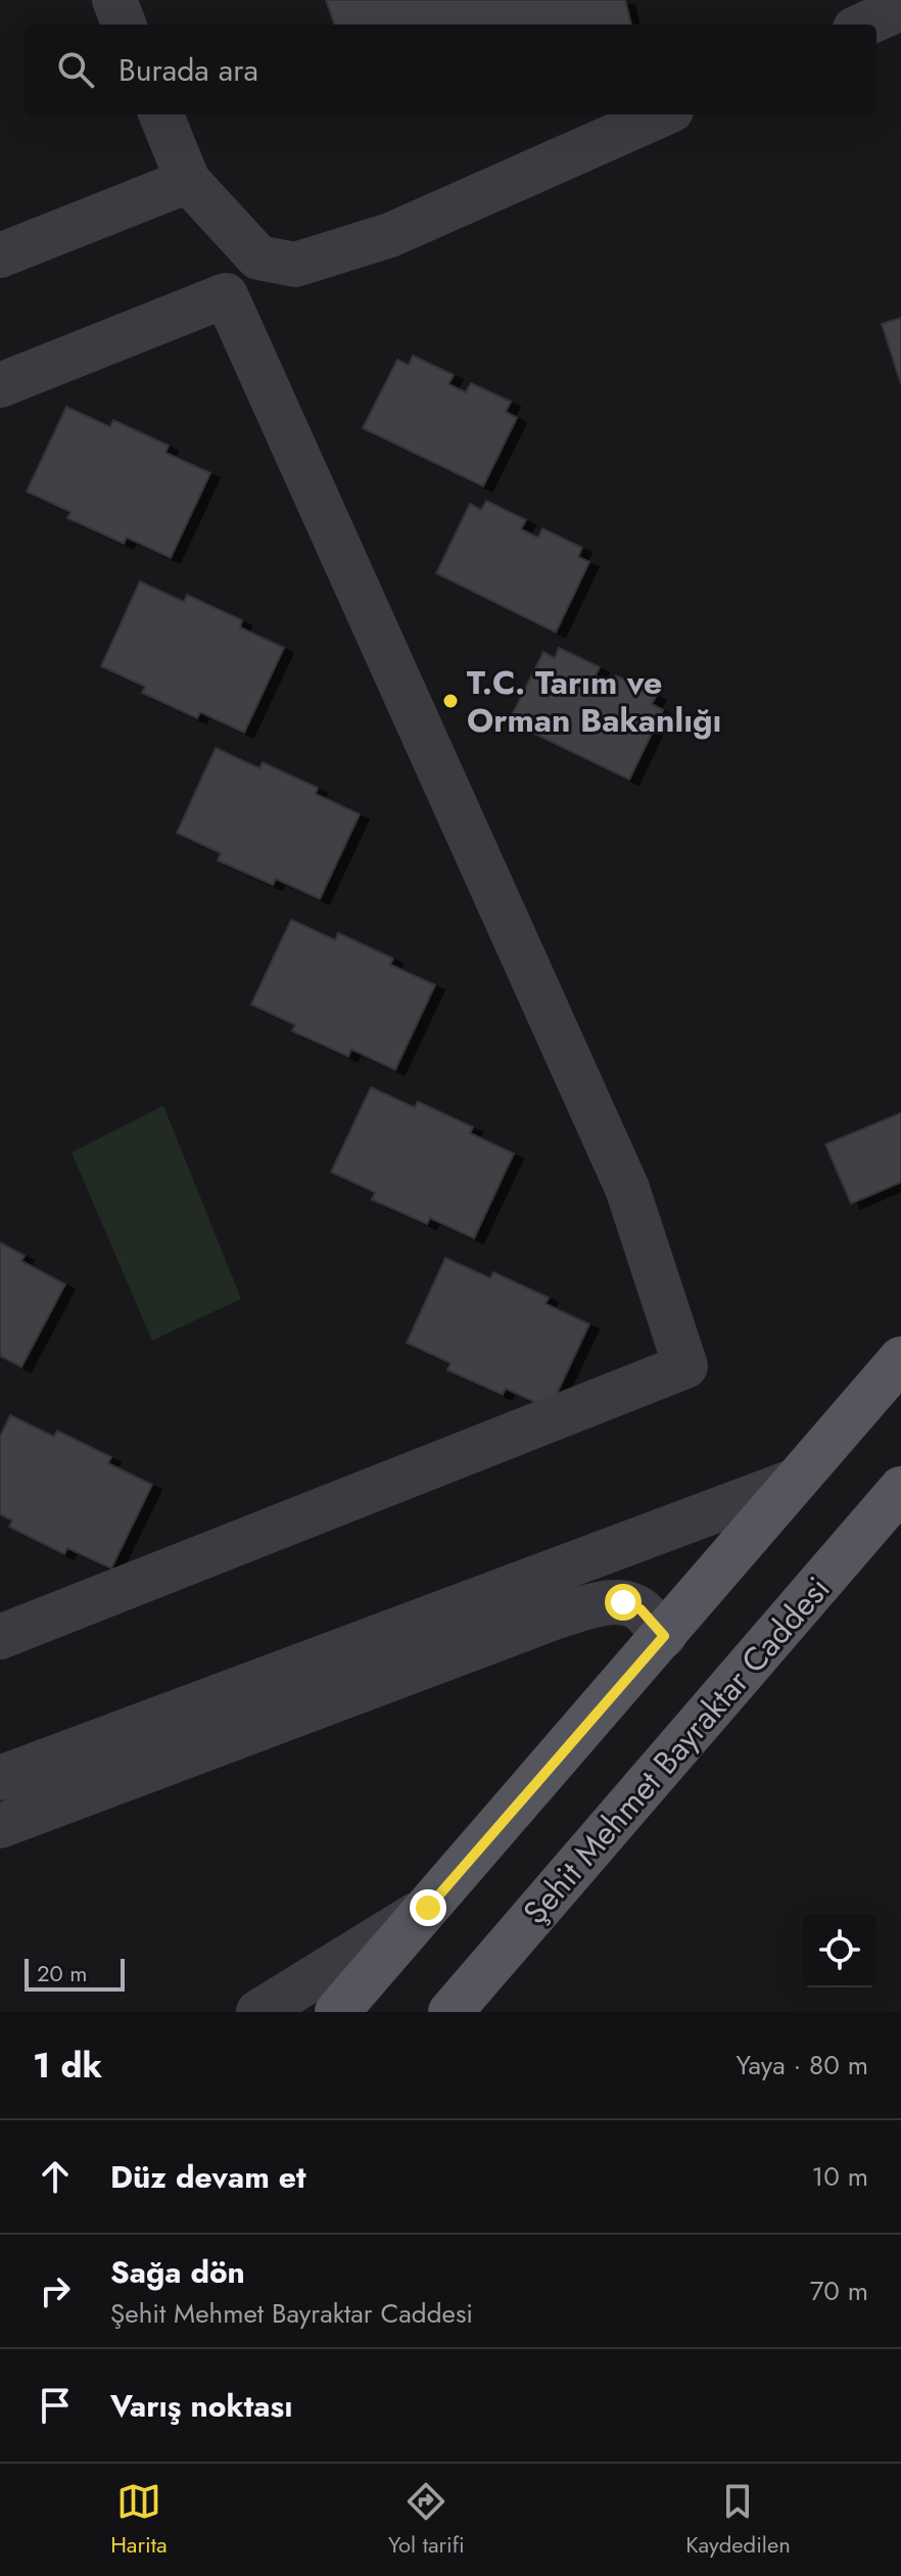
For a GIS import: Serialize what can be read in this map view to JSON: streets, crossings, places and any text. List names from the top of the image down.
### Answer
{
  "streets": {
    "main road": ["Şehit Mehmet Bayraktar Caddesi"]
  },
  "places": ["T.C. Tarım ve Orman Bakanlığı"],
  "scale_bar": "20 m",
  "page": {
    "search": "Burada ara",
    "scale": "20 m",
    "heading": ["1 dk", "Yaya · 80 m"],
    "list": [
      ["Düz devam et", "10 m"],
      ["Sağa dön", "Şehit Mehmet Bayraktar Caddesi", "70 m"],
      "Varış noktası"
    ],
    "nav": ["Harita", "Yol tarifi", "Kaydedilen"]
  }
}
